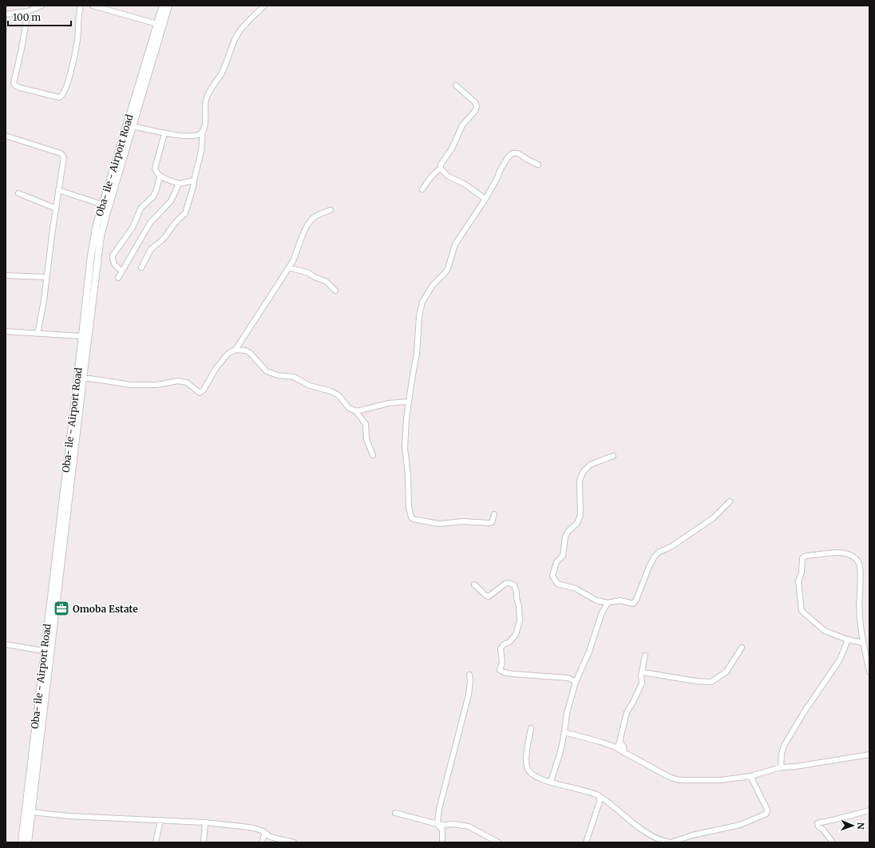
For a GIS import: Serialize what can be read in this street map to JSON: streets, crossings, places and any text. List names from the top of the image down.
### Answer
{
  "streets": {
    "main road": ["Oba- ile - Airport Road"]
  },
  "places": {
    "office": ["Omoba Estate"]
  },
  "scale_bar": "100 m",
  "north": "right"
}
